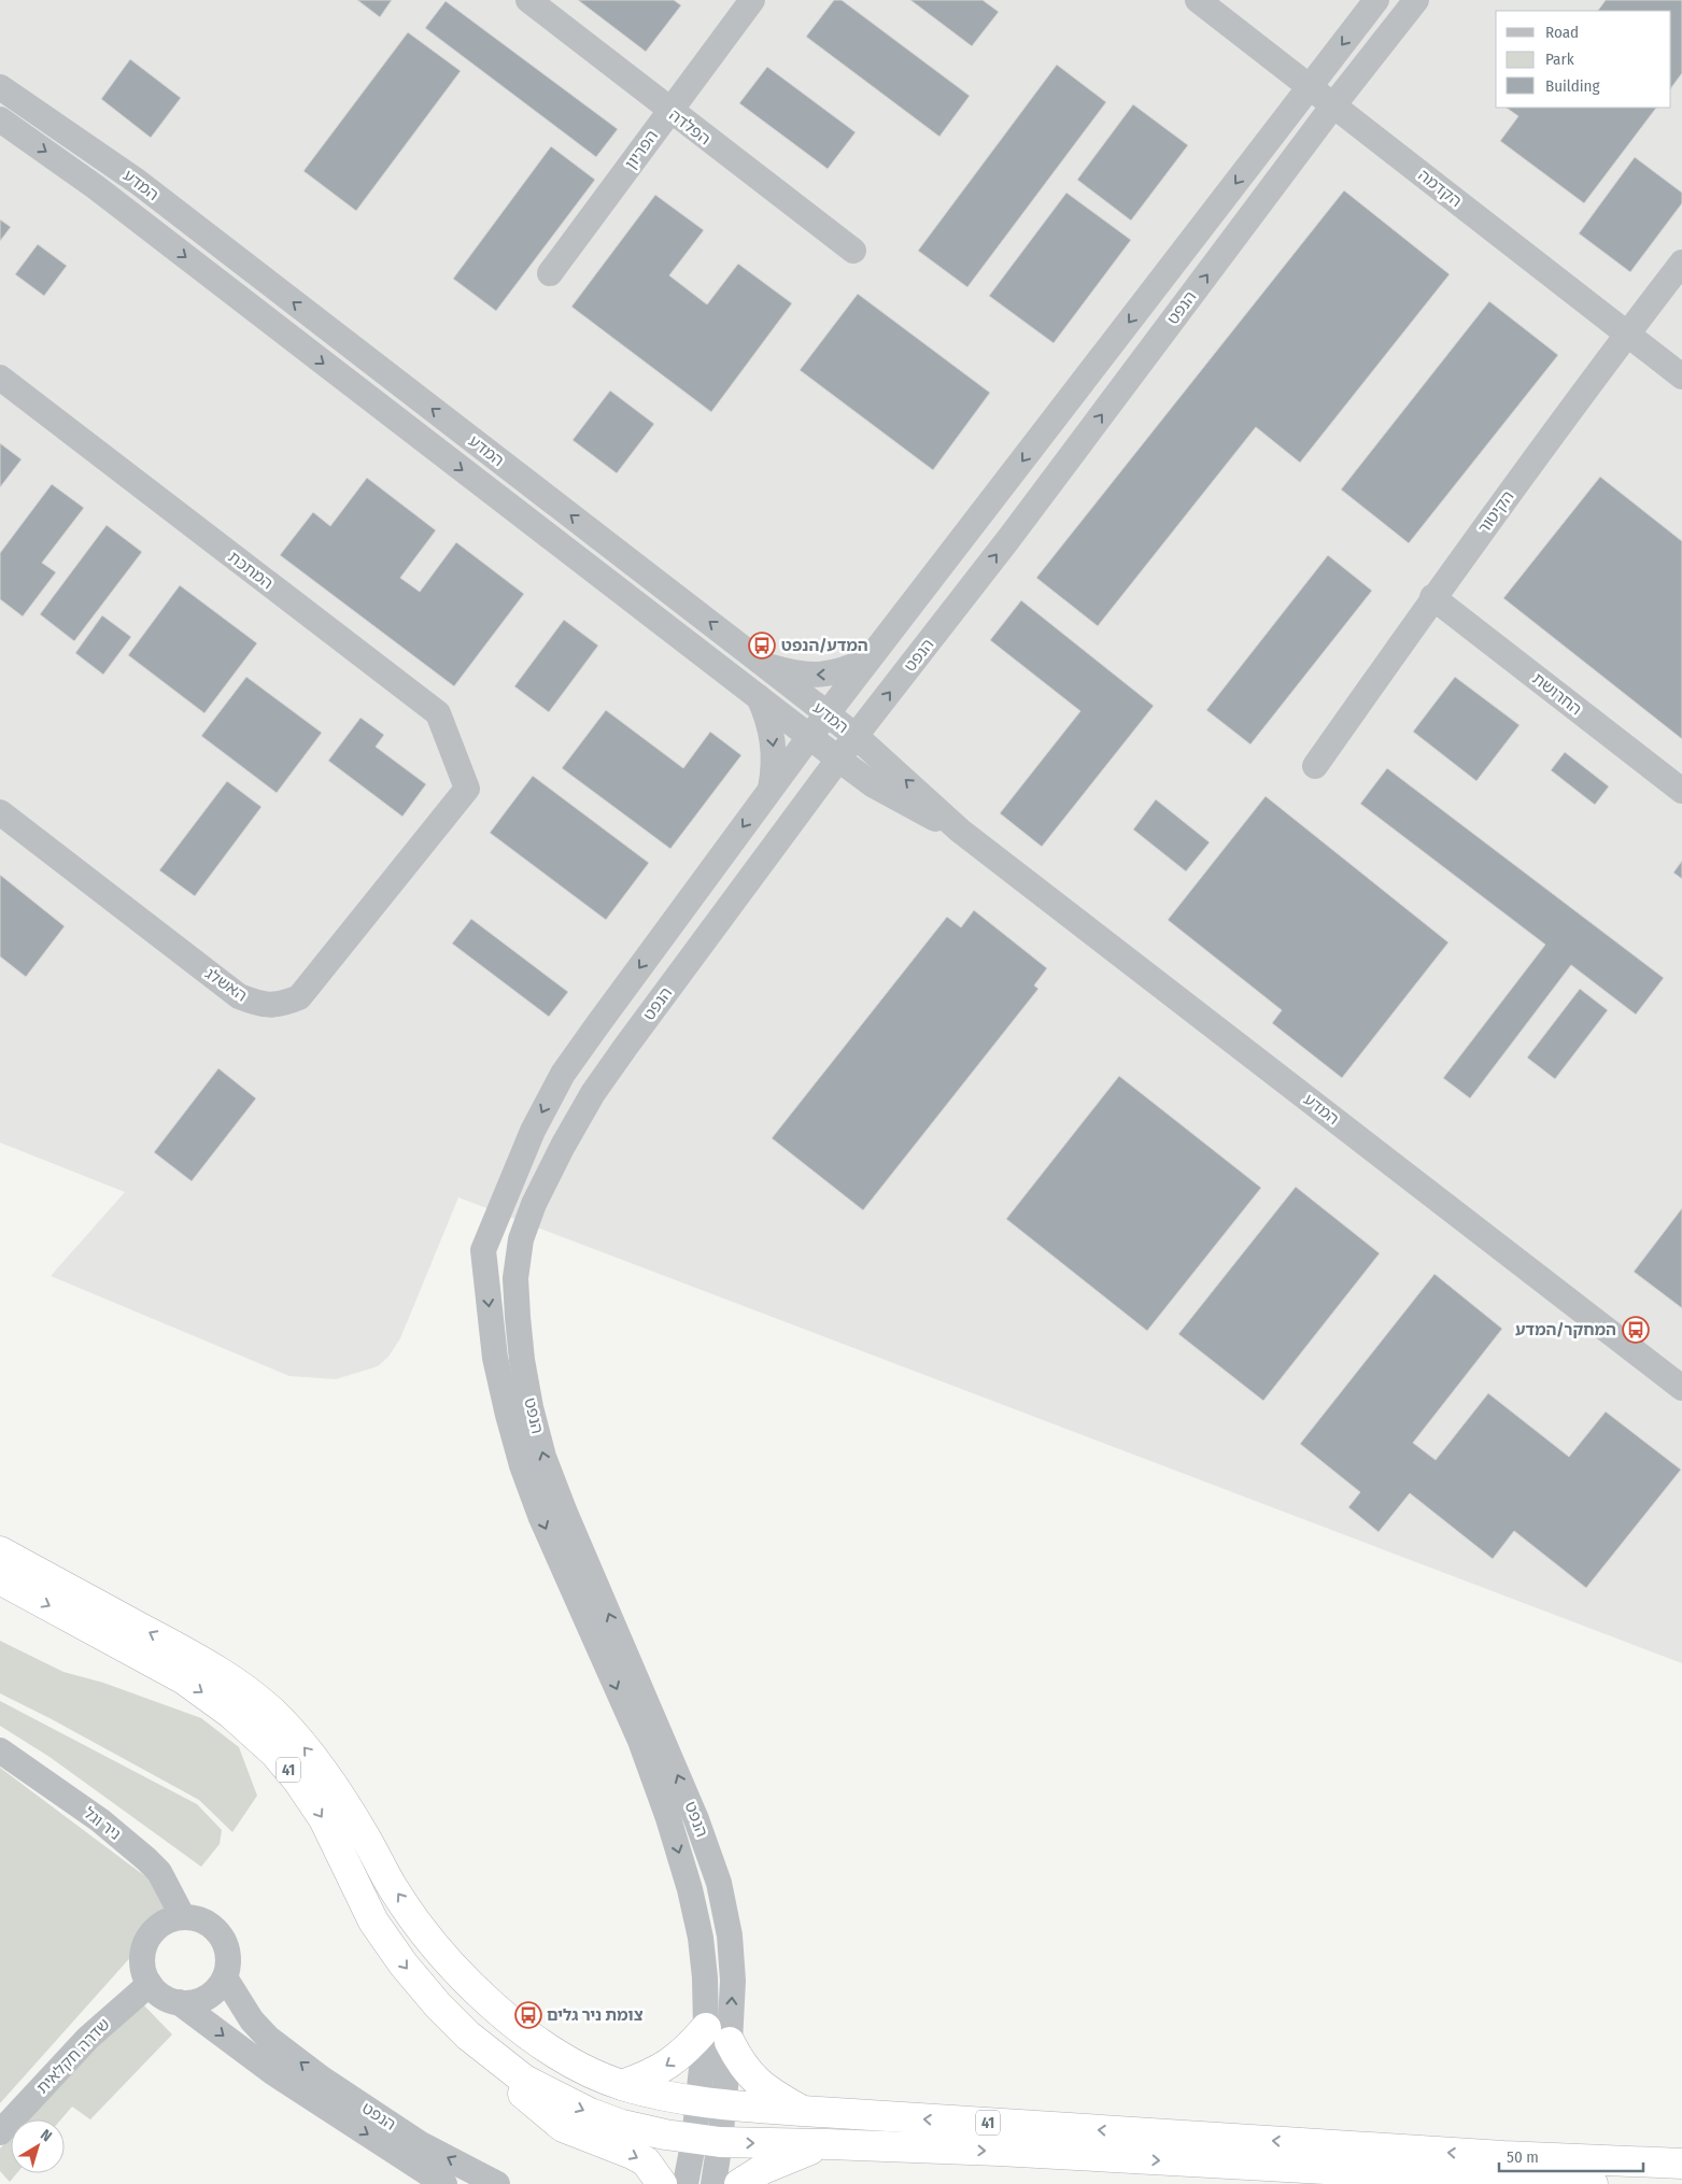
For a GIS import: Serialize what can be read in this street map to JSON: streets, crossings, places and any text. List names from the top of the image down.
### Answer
{
  "streets": {
    "highway": ["41"],
    "street": [
      "הפלדה",
      "הפריון",
      "המדע",
      "הקדמה",
      "הנפט",
      "הקיטור",
      "המתכת",
      "החרושת",
      "האשלג",
      "ניר וגל",
      "שדרה חקלאית"
    ]
  },
  "crossings": [
    ["הפלדה", "הפריון"],
    ["המדע", "הנפט"],
    ["הקדמה", "הנפט"],
    ["הקדמה", "הקיטור"],
    ["הנפט", "41"],
    ["הנפט", "ניר וגל"],
    ["הנפט", "שדרה חקלאית"],
    ["הקיטור", "החרושת"],
    ["המתכת", "האשלג"],
    ["ניר וגל", "שדרה חקלאית"]
  ],
  "places": {
    "bus stop": ["המדע/הנפט", "המחקר/המדע", "צומת ניר גלים"]
  },
  "legend": ["Road", "Park", "Building"],
  "scale_bar": "50 m",
  "north": "top right"
}
